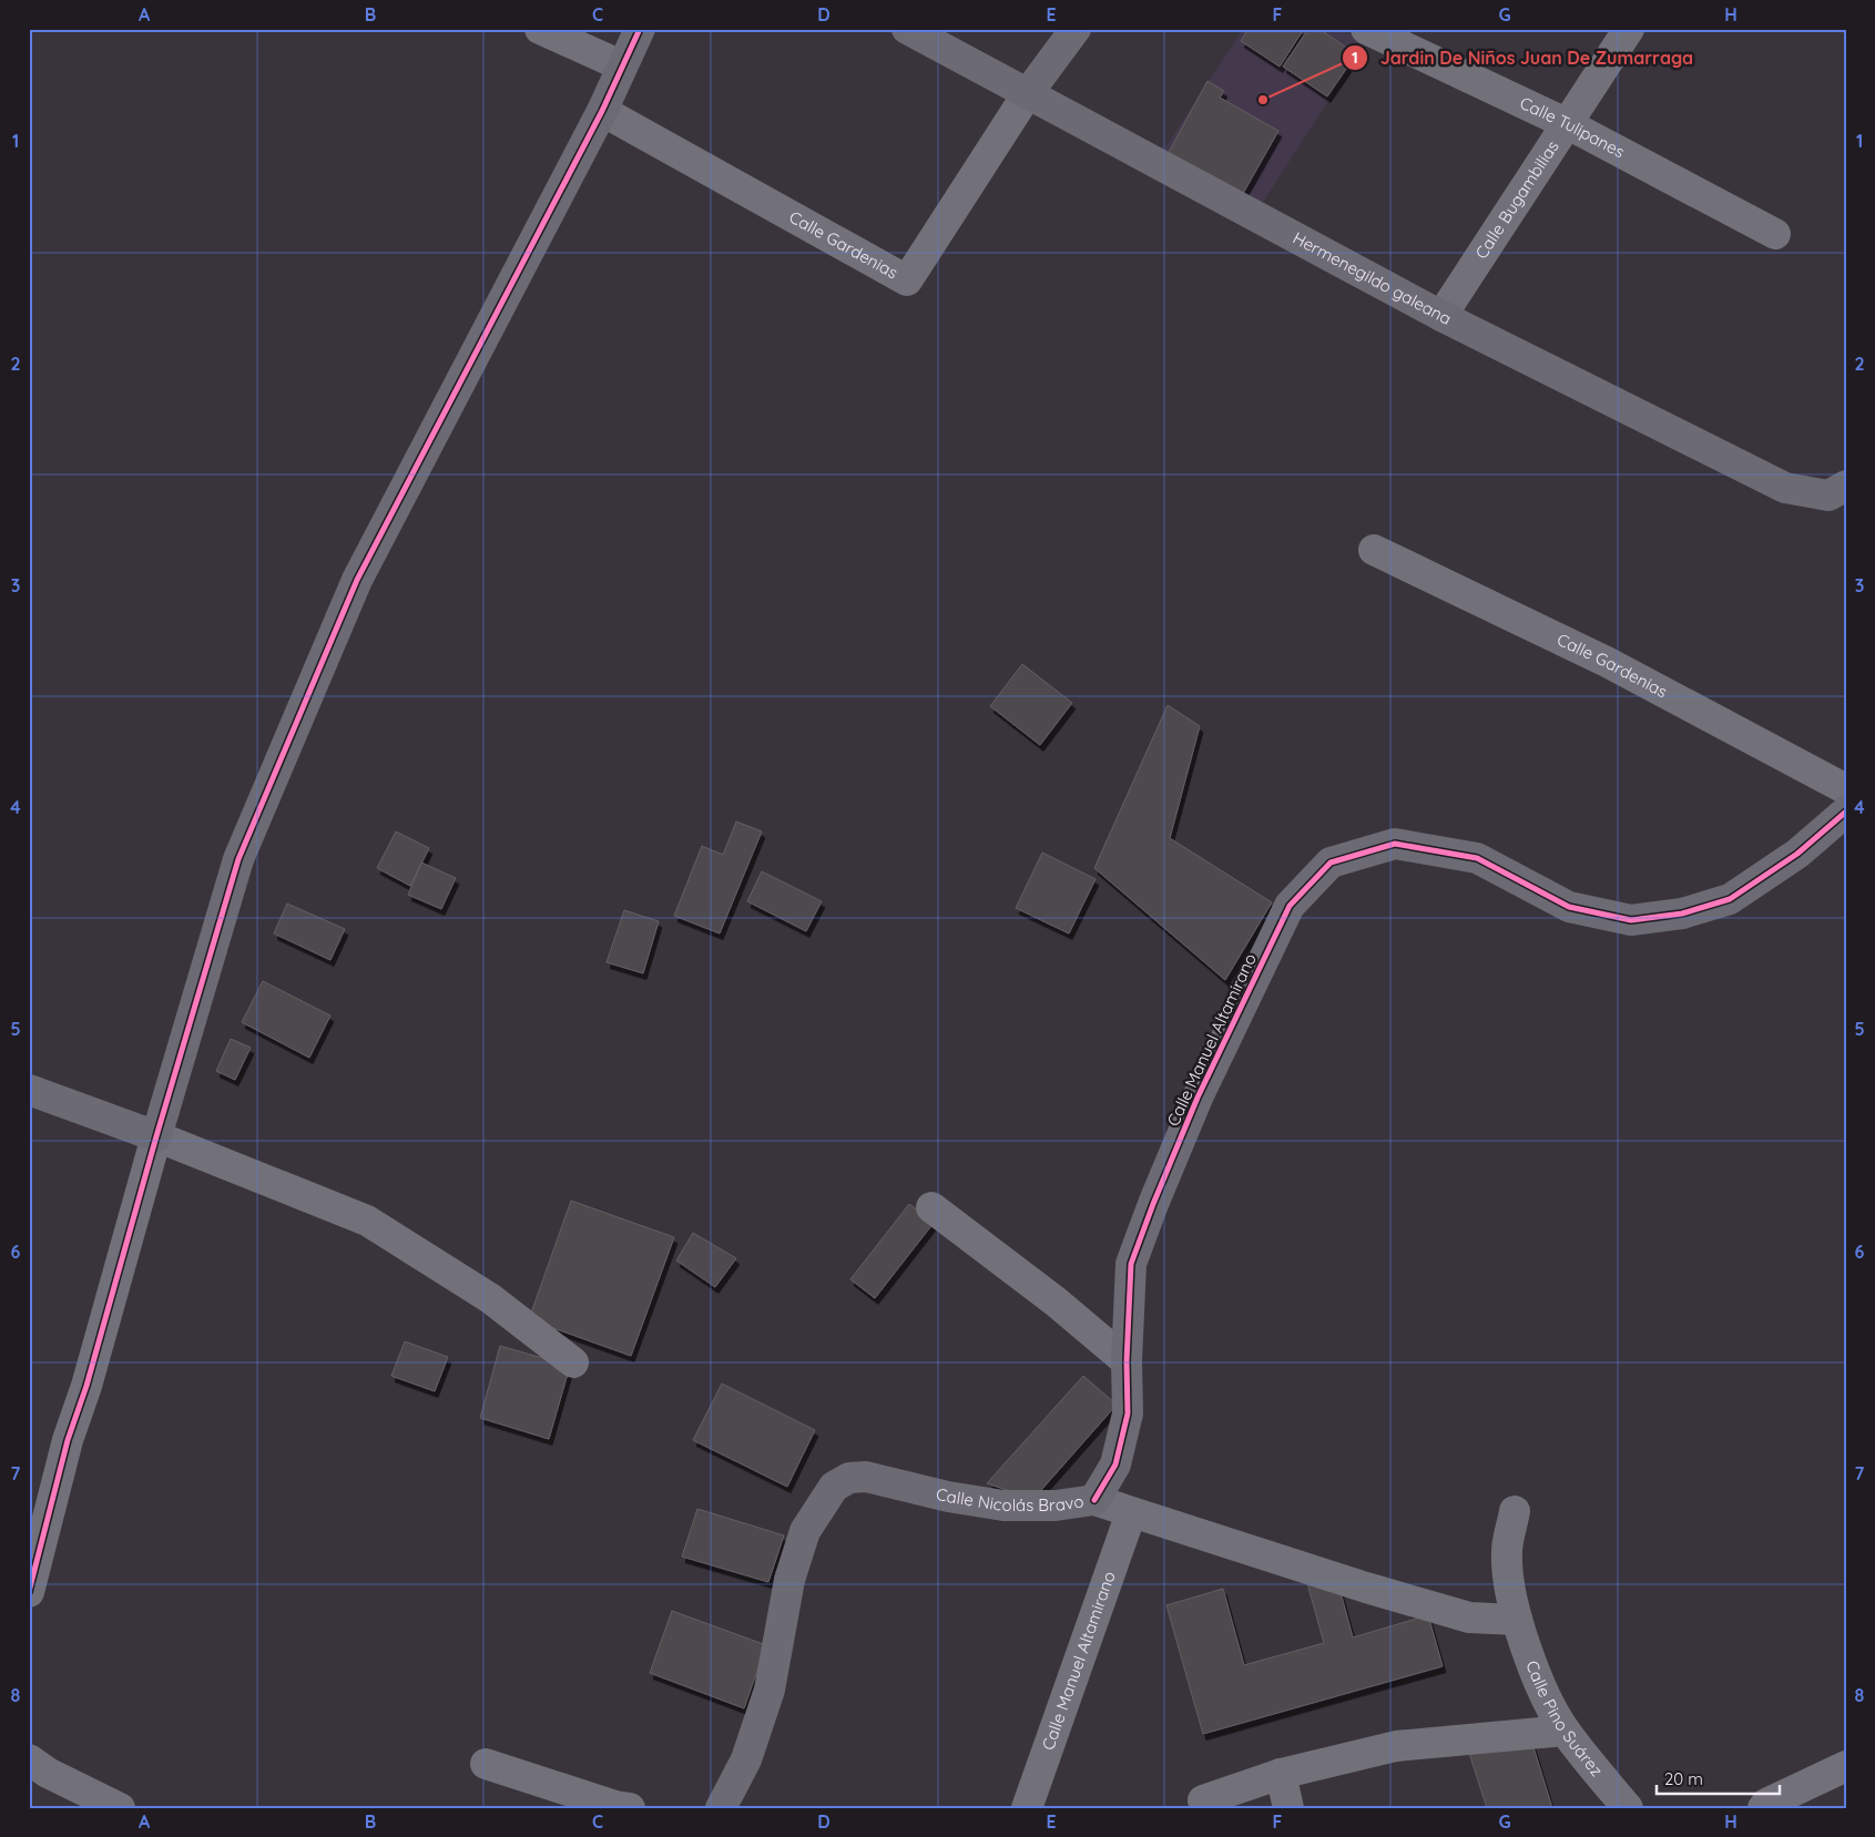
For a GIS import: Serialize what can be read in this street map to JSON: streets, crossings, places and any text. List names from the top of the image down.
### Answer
{
  "streets": {
    "street": [
      "Calle Tulipanes",
      "Calle Bugambilias",
      "Calle Gardenias",
      "Hermenegildo galeana",
      "Calle Manuel Altamirano",
      "Calle Nicolás Bravo",
      "Calle Pino Suárez"
    ]
  },
  "crossings": [
    ["Calle Tulipanes", "Calle Bugambilias"],
    ["Calle Bugambilias", "Hermenegildo galeana"],
    ["Calle Gardenias", "Hermenegildo galeana"],
    ["Calle Manuel Altamirano", "Calle Nicolás Bravo"],
    ["Calle Nicolás Bravo", "Calle Pino Suárez"]
  ],
  "places": ["Jardin De Niños Juan De Zumarraga"],
  "scale_bar": "20 m",
  "grid": {
    "columns": [
      "A",
      "B",
      "C",
      "D",
      "E",
      "F",
      "G",
      "H"
    ],
    "rows": [
      "1",
      "2",
      "3",
      "4",
      "5",
      "6",
      "7",
      "8"
    ]
  }
}
